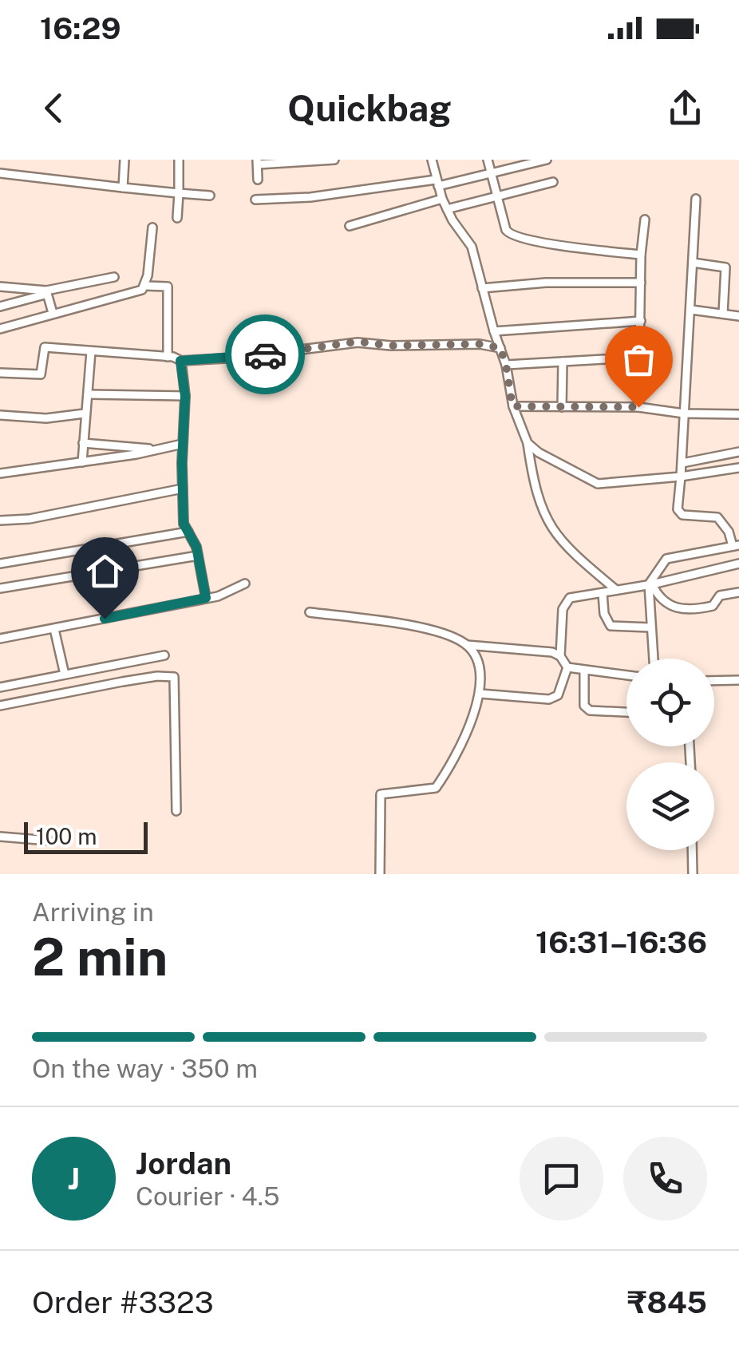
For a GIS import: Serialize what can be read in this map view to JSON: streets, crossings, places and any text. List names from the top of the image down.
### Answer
{
  "scale_bar": "100 m",
  "page": {
    "status": "16:29",
    "header": "Quickbag",
    "scale": "100 m",
    "heading": ["2 min", "Arriving in", "16:31–16:36"],
    "panel": [
      "Jordan",
      "Courier · 4.5",
      "Order #3323",
      "₹845"
    ],
    "bar": "On the way · 350 m",
    "round": "J"
  }
}
